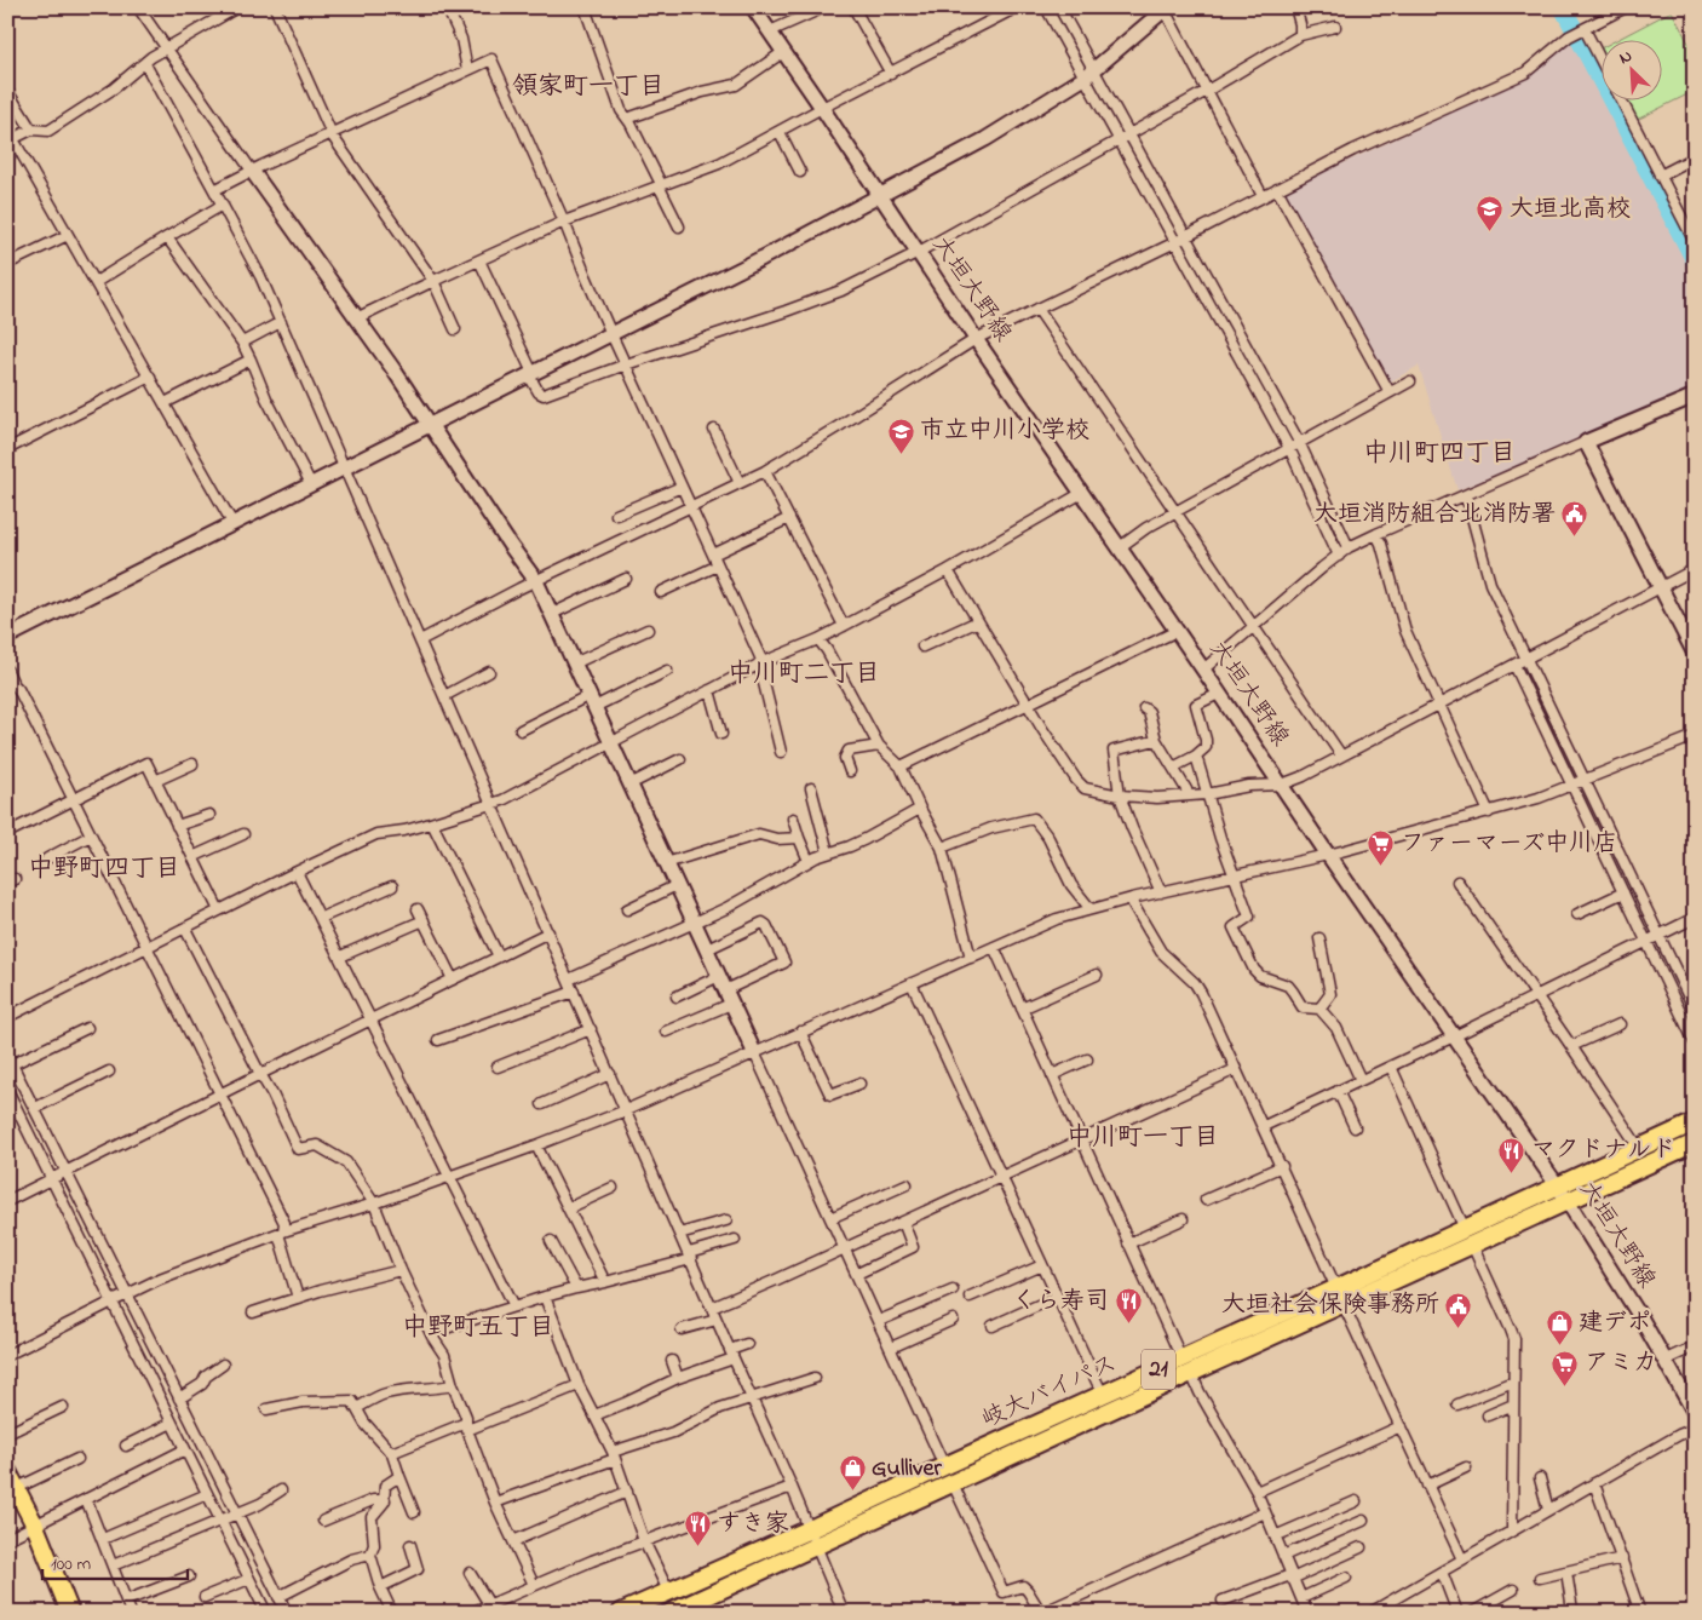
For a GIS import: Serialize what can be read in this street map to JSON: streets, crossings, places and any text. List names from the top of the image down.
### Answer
{
  "streets": {
    "highway": ["21", "岐大バイパス"],
    "street": ["大垣大野線"]
  },
  "crossings": [
    ["大垣大野線", "岐大バイパス"]
  ],
  "districts": [
    "領家町一丁目",
    "中川町四丁目",
    "中川町二丁目",
    "中野町四丁目",
    "中川町一丁目",
    "中野町五丁目"
  ],
  "places": {
    "school or university": ["大垣北高校", "市立中川小学校"],
    "public building": ["大垣消防組合北消防署", "大垣社会保険事務所"],
    "supermarket": ["ファーマーズ中川店", "アミカ"],
    "restaurant": ["マクドナルド", "くら寿司", "すき家"],
    "shop": ["建デポ", "Gulliver"]
  },
  "scale_bar": "100 m",
  "north": "top left"
}
